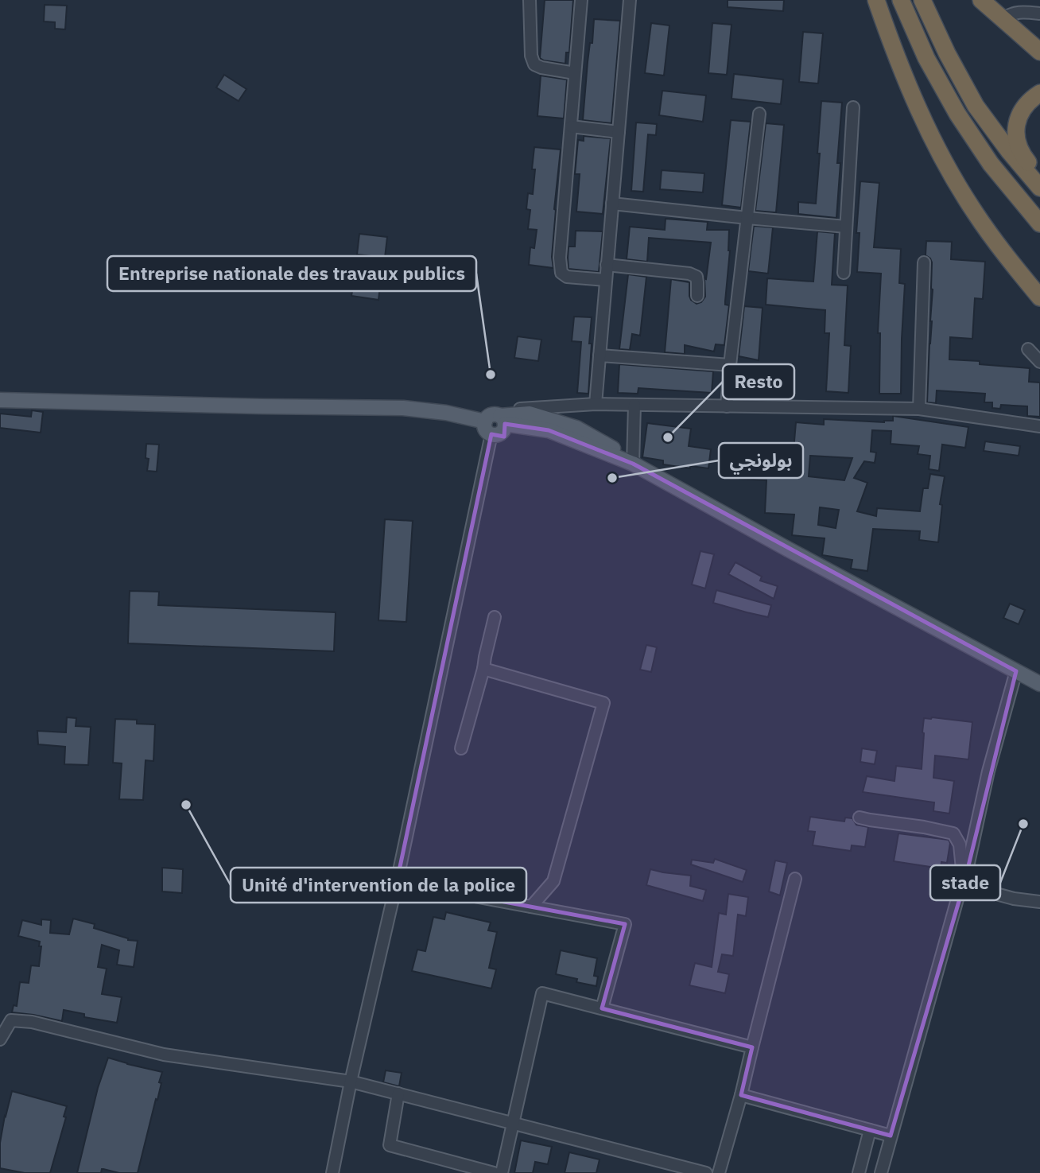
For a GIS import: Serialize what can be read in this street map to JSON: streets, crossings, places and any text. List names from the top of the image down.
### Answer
{
  "places": [
    "Entreprise nationale des travaux publics",
    "Resto",
    "بولونجي",
    "Unité d'intervention de la police",
    "stade"
  ]
}
